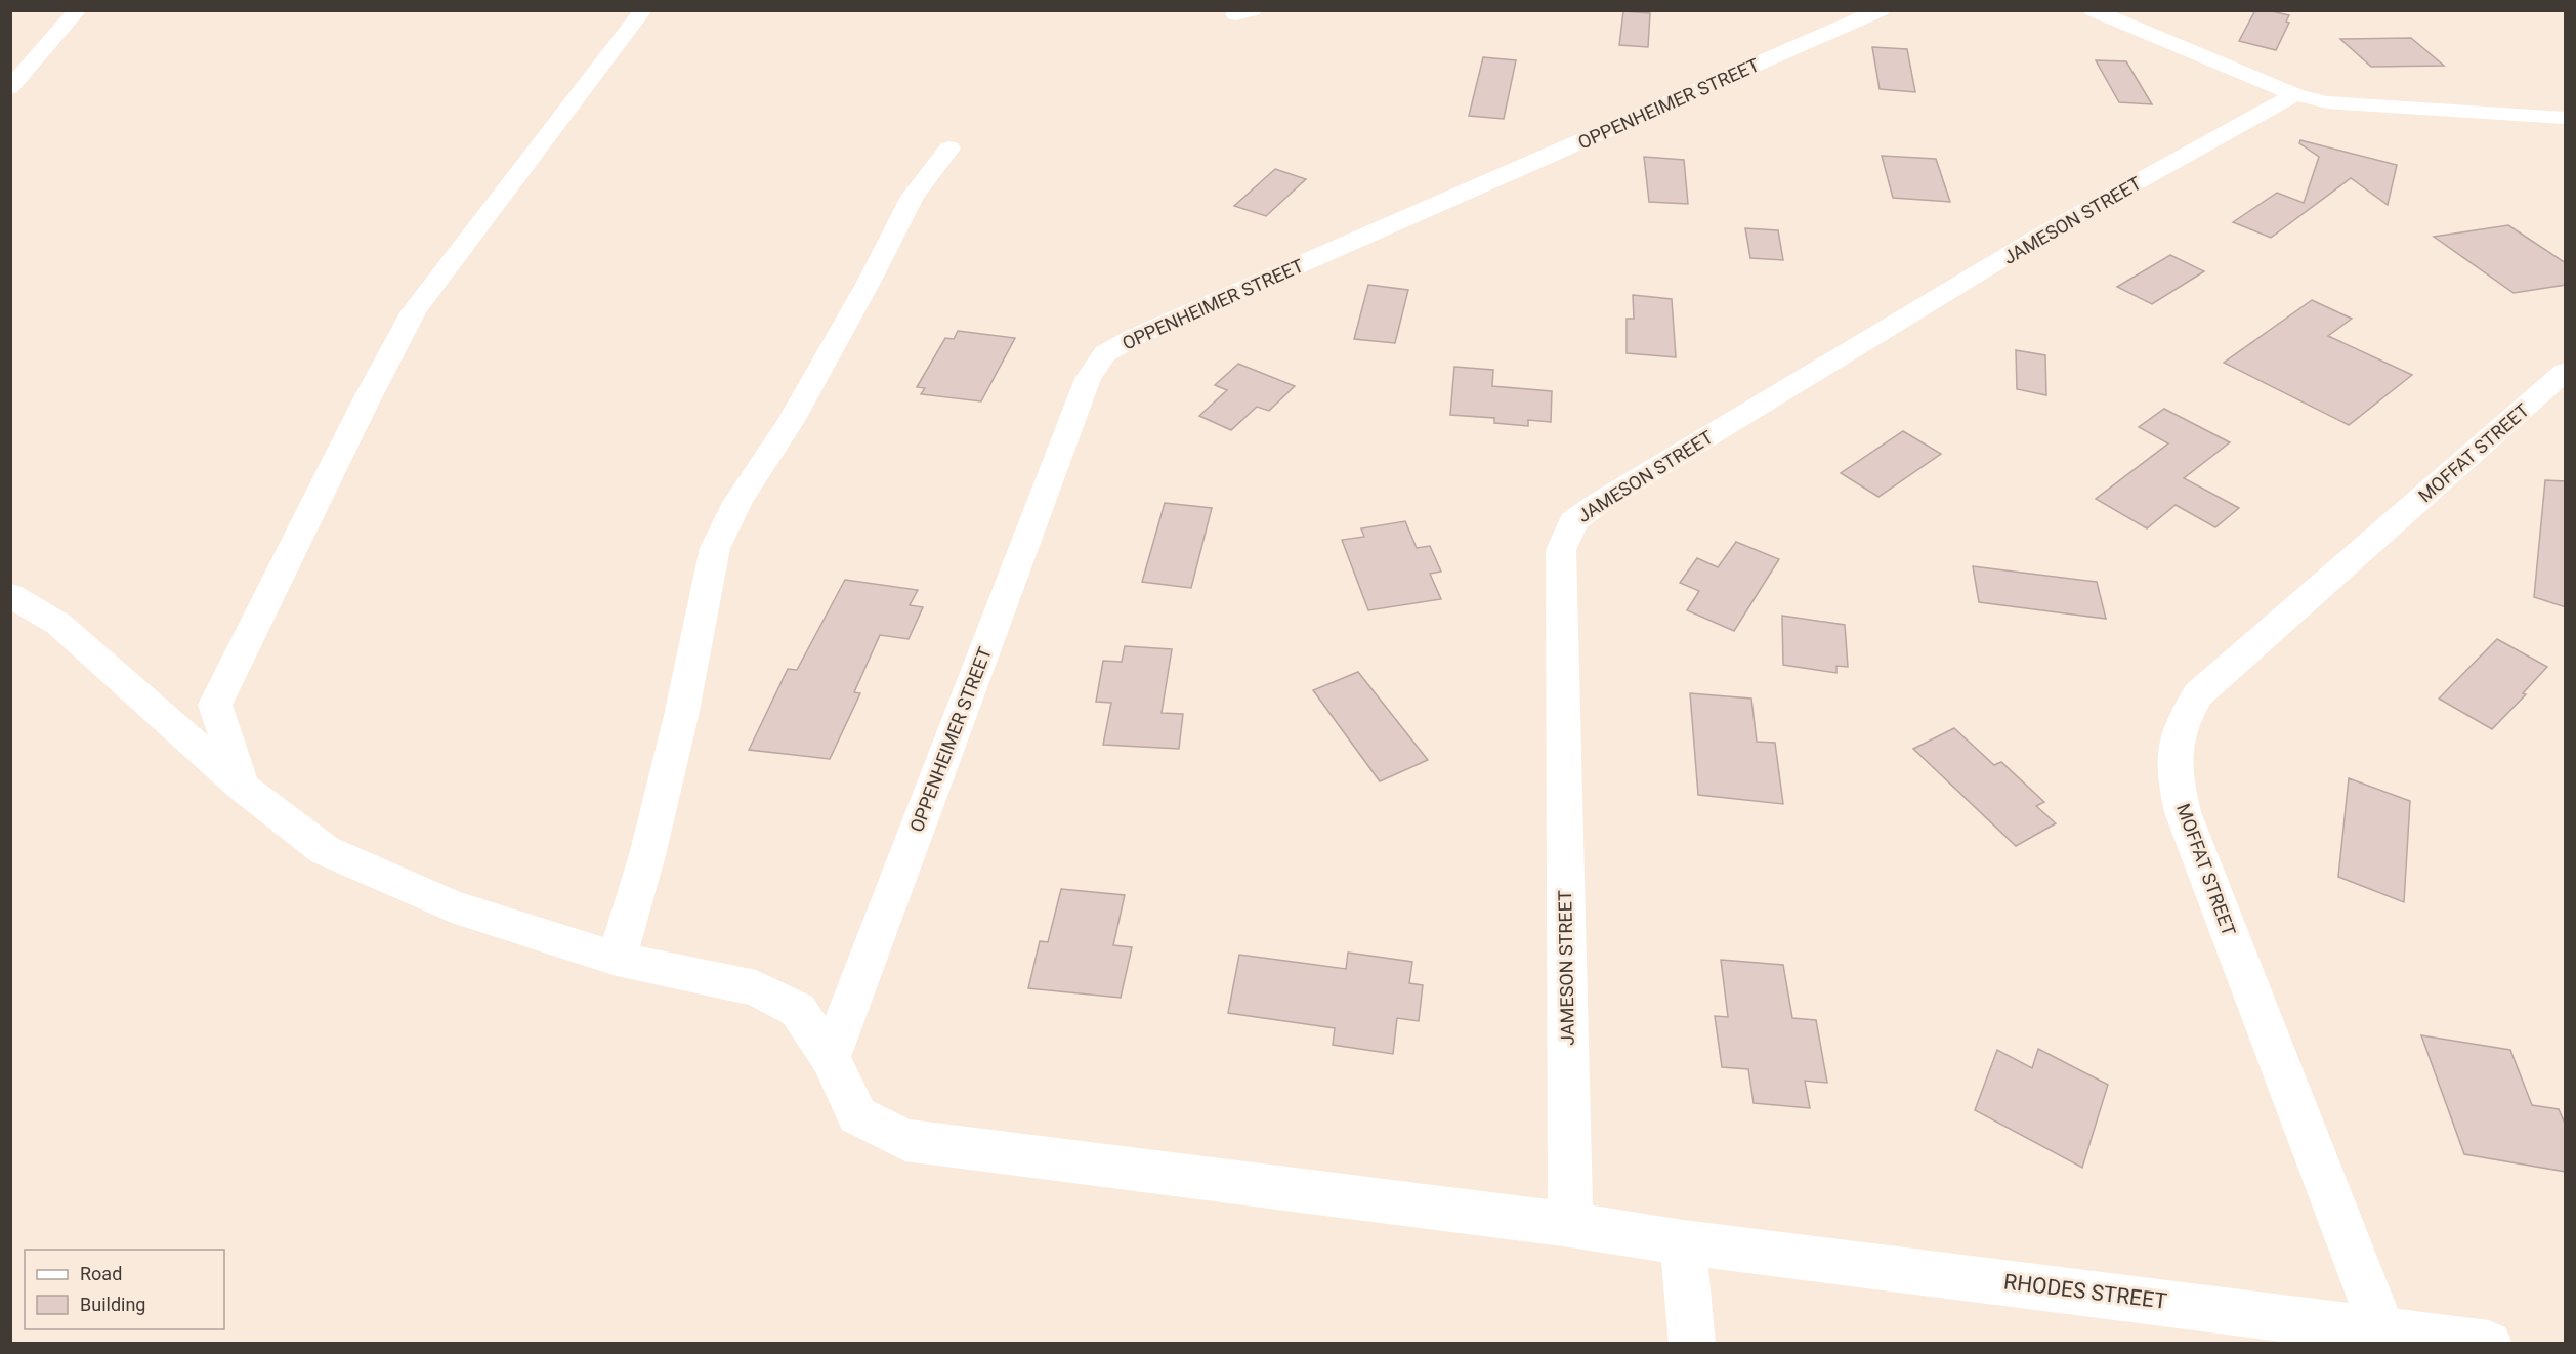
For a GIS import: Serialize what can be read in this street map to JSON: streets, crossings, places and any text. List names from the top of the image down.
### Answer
{
  "streets": {
    "street": [
      "OPPENHEIMER STREET",
      "JAMESON STREET",
      "MOFFAT STREET",
      "RHODES STREET"
    ]
  },
  "crossings": [
    ["OPPENHEIMER STREET", "RHODES STREET"],
    ["JAMESON STREET", "RHODES STREET"],
    ["MOFFAT STREET", "RHODES STREET"]
  ],
  "legend": ["Road", "Building"]
}
